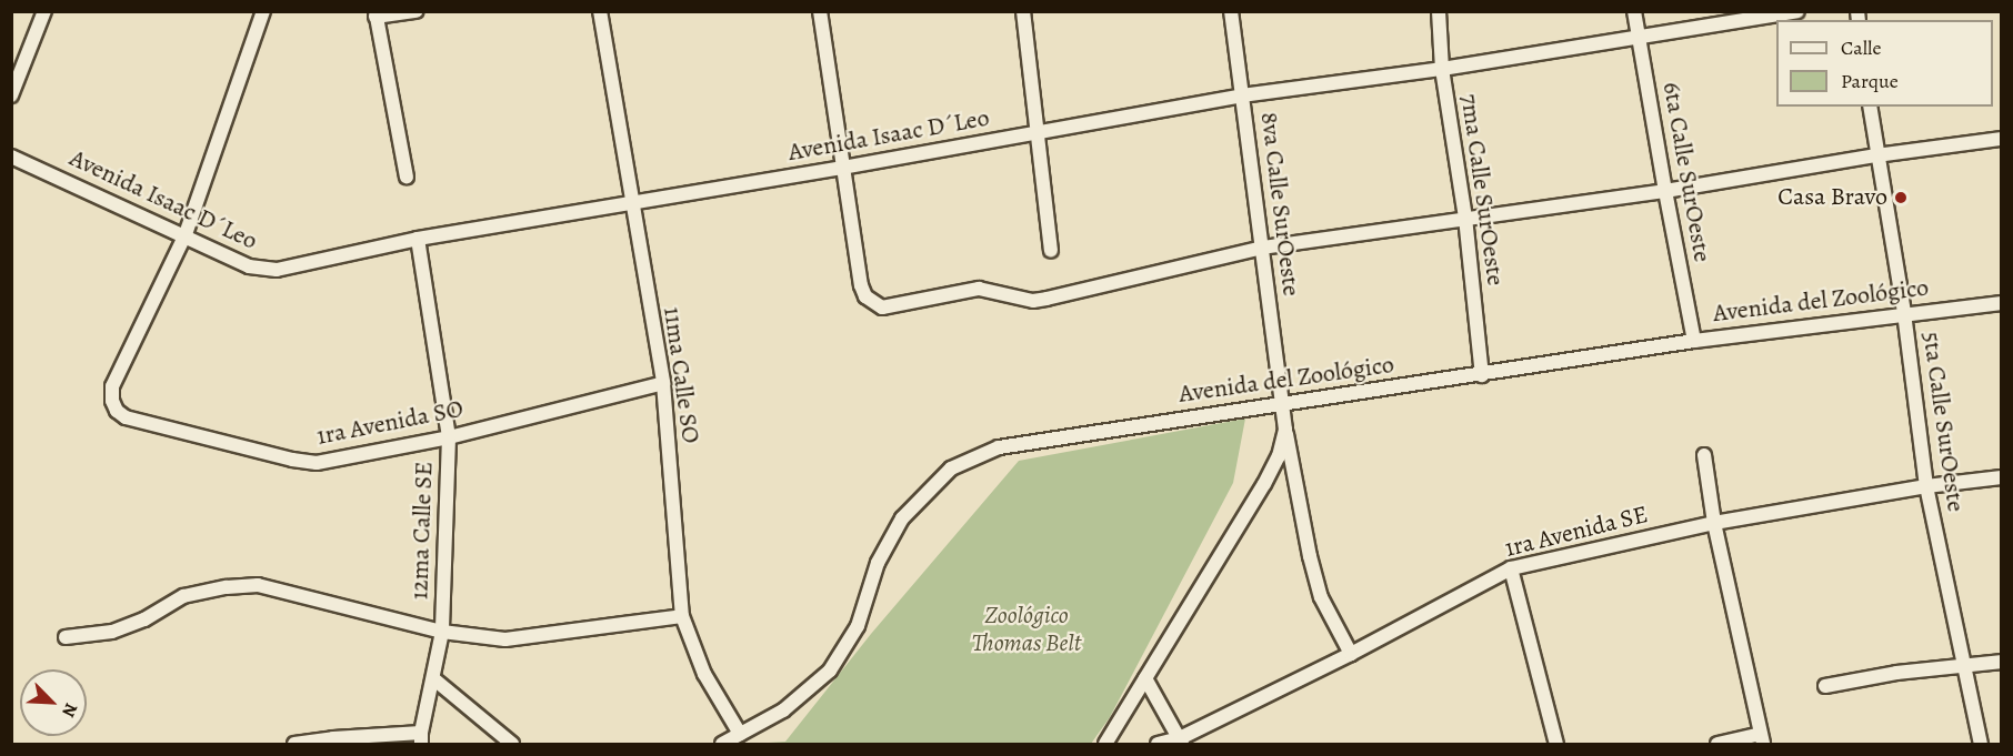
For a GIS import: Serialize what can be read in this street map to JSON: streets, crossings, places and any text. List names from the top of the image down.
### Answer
{
  "streets": {
    "street": [
      "Avenida Isaac D´Leo",
      "6ta Calle SurOeste",
      "7ma Calle SurOeste",
      "8va Calle SurOeste",
      "Avenida del Zoológico",
      "11ma Calle SO",
      "5ta Calle SurOeste",
      "1ra Avenida SO",
      "12ma Calle SE",
      "1ra Avenida SE"
    ]
  },
  "crossings": [
    ["Avenida Isaac D´Leo", "6ta Calle SurOeste"],
    ["Avenida Isaac D´Leo", "7ma Calle SurOeste"],
    ["Avenida Isaac D´Leo", "8va Calle SurOeste"],
    ["Avenida Isaac D´Leo", "11ma Calle SO"],
    ["Avenida Isaac D´Leo", "1ra Avenida SO"],
    ["Avenida Isaac D´Leo", "12ma Calle SE"],
    ["6ta Calle SurOeste", "Avenida del Zoológico"],
    ["7ma Calle SurOeste", "Avenida del Zoológico"],
    ["8va Calle SurOeste", "Avenida del Zoológico"],
    ["8va Calle SurOeste", "1ra Avenida SE"],
    ["Avenida del Zoológico", "11ma Calle SO"],
    ["Avenida del Zoológico", "5ta Calle SurOeste"],
    ["11ma Calle SO", "1ra Avenida SO"],
    ["5ta Calle SurOeste", "1ra Avenida SE"],
    ["1ra Avenida SO", "12ma Calle SE"]
  ],
  "parks": ["Zoológico Thomas Belt"],
  "places": ["Casa Bravo"],
  "legend": ["Calle", "Parque"],
  "north": "bottom right"
}
